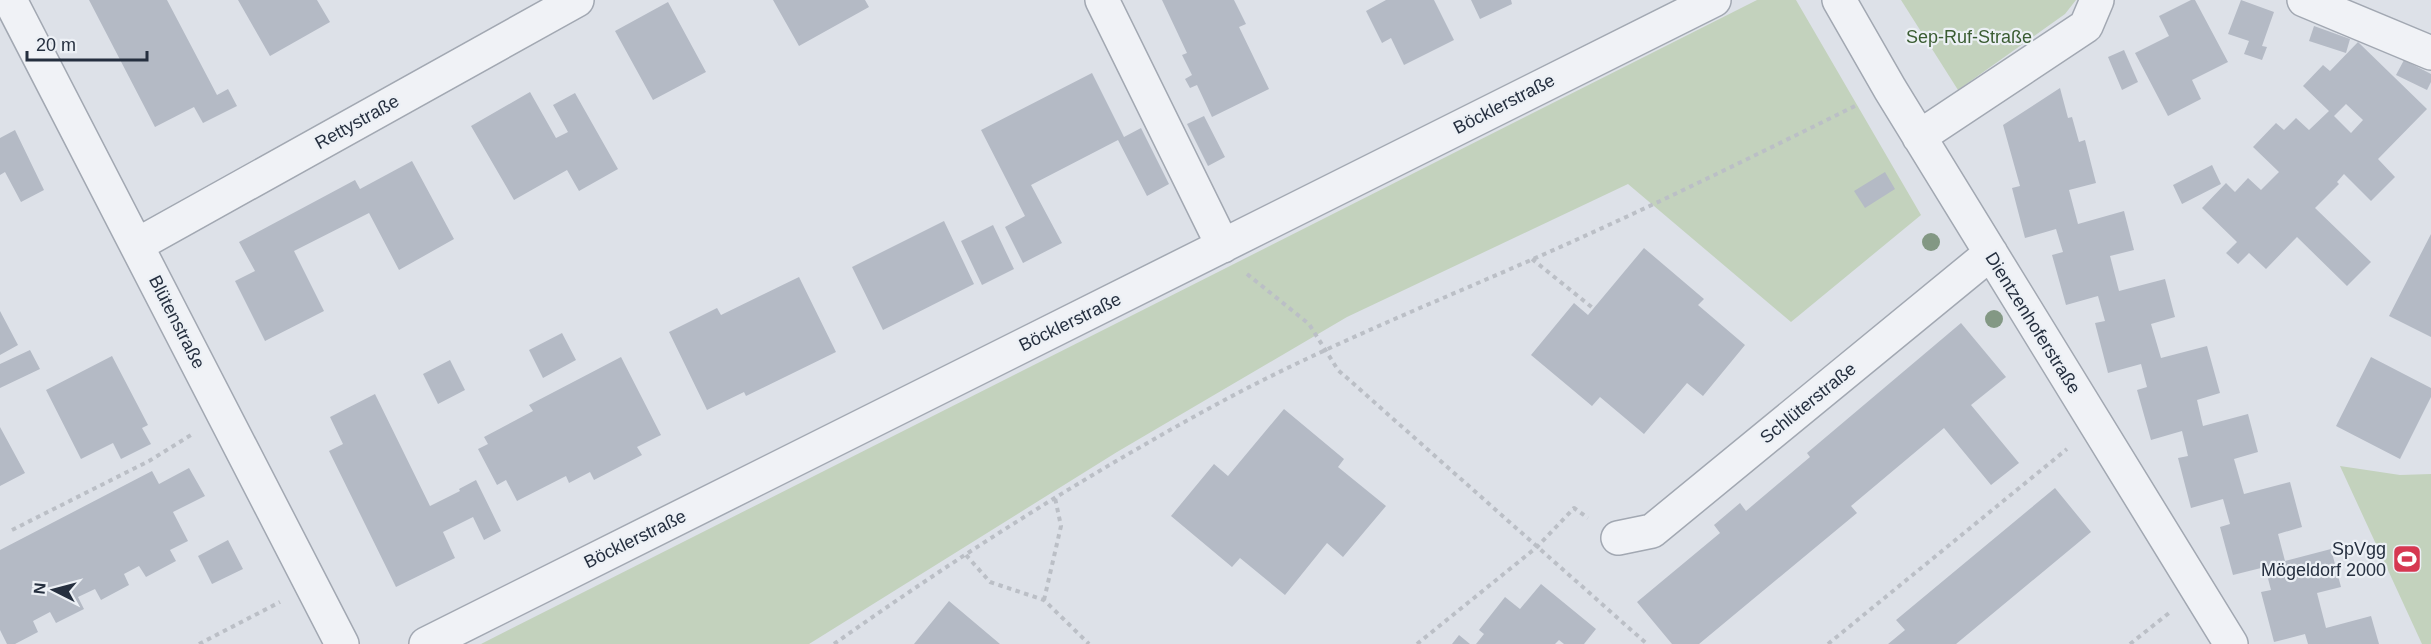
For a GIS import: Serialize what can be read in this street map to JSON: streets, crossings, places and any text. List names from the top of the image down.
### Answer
{
  "streets": {
    "street": [
      "Böcklerstraße",
      "Rettystraße",
      "Blütenstraße",
      "Dientzenhoferstraße",
      "Schlüterstraße"
    ]
  },
  "crossings": [
    ["Rettystraße", "Blütenstraße"],
    ["Dientzenhoferstraße", "Schlüterstraße"]
  ],
  "parks": ["Sep-Ruf-Straße"],
  "places": {
    "sports": ["SpVgg Mögeldorf 2000"]
  },
  "scale_bar": "20 m",
  "north": "left"
}
